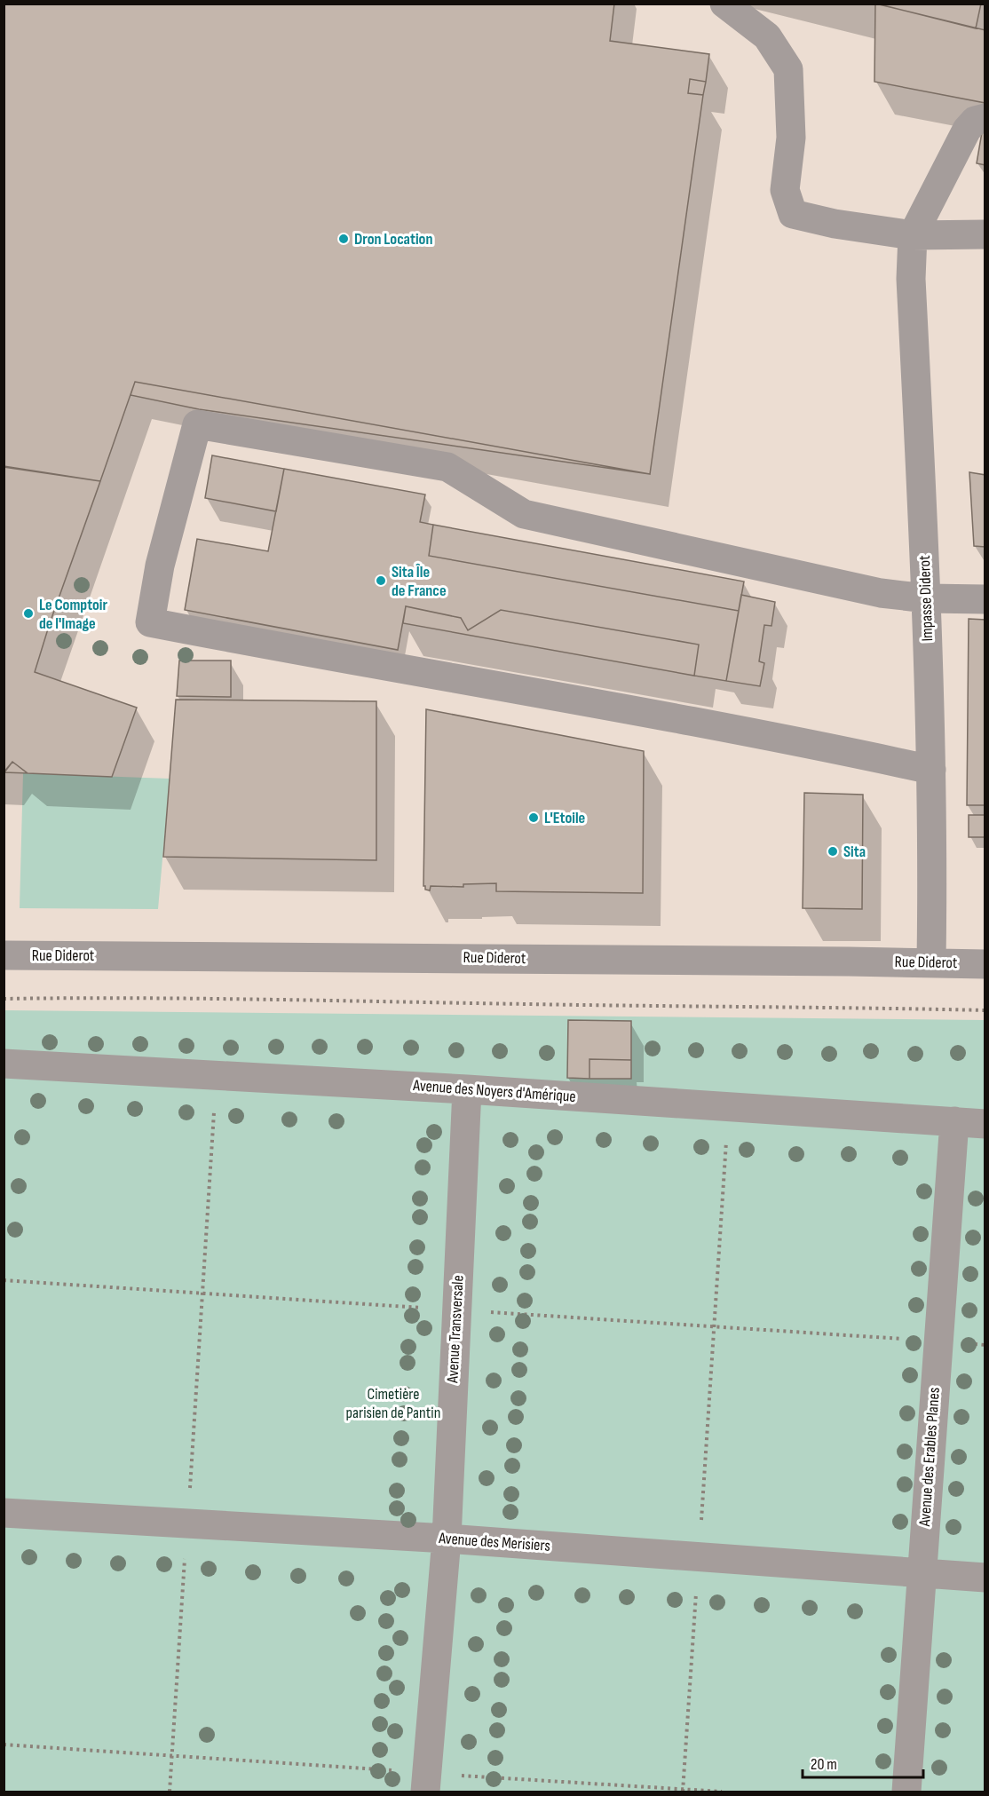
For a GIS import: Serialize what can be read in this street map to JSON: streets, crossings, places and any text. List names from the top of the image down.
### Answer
{
  "streets": {
    "street": [
      "Impasse Diderot",
      "Rue Diderot",
      "Avenue des Noyers d'Amérique",
      "Avenue Transversale",
      "Avenue des Erables Planes",
      "Avenue des Merisiers"
    ]
  },
  "crossings": [
    ["Impasse Diderot", "Rue Diderot"],
    ["Avenue des Noyers d'Amérique", "Avenue Transversale"],
    ["Avenue des Noyers d'Amérique", "Avenue des Erables Planes"],
    ["Avenue Transversale", "Avenue des Merisiers"],
    ["Avenue des Erables Planes", "Avenue des Merisiers"]
  ],
  "parks": ["Cimetière parisien de Pantin"],
  "places": [
    "Dron Location",
    "Sita Île de France",
    "Le Comptoir de l'Image",
    "L'Etoile",
    "Sita"
  ],
  "scale_bar": "20 m"
}
